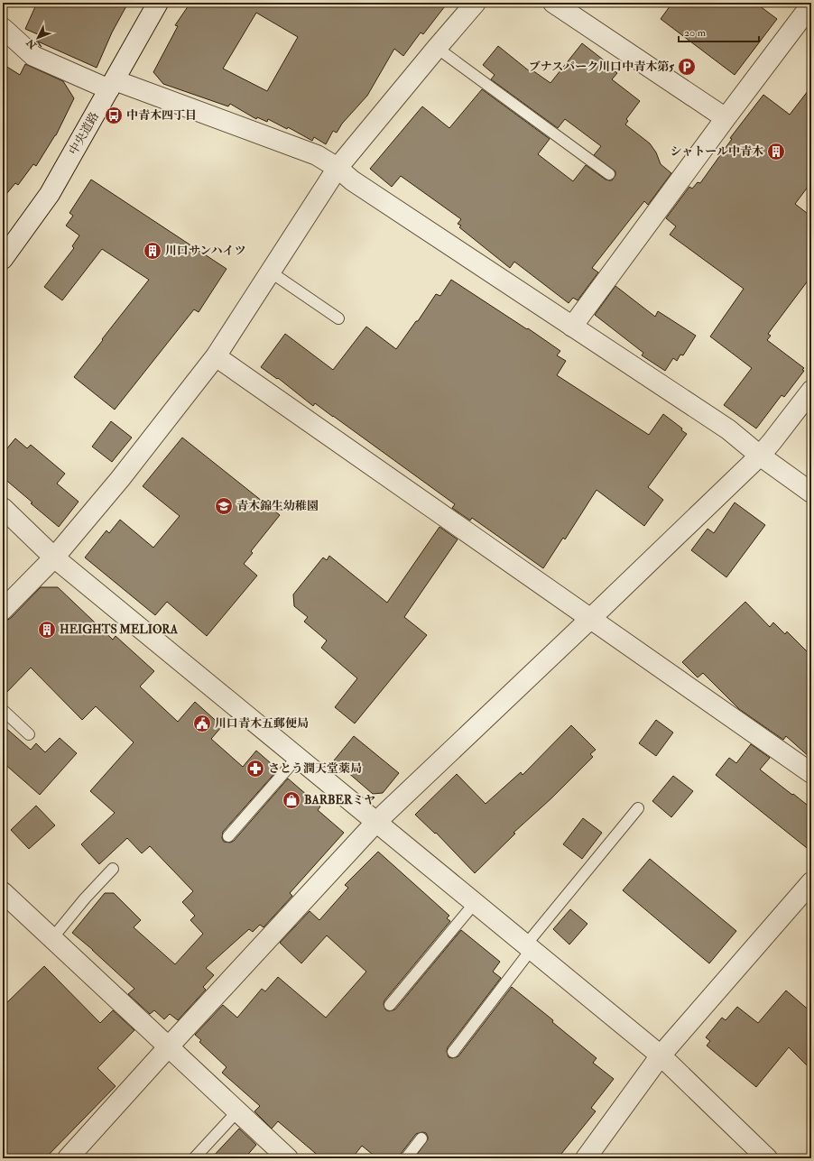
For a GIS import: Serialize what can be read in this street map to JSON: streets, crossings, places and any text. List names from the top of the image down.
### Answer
{
  "streets": {
    "street": ["中央道路"]
  },
  "places": {
    "parking": ["ブナスパーク川口中青木第5"],
    "bus stop": ["中青木四丁目"],
    "building": ["シャトール中青木", "川口サンハイツ", "HEIGHTS MELIORA"],
    "school or university": ["青木錦生幼稚園"],
    "public building": ["川口青木五郵便局"],
    "pharmacy": ["さとう潤天堂薬局"],
    "shop": ["BARBERミヤ"]
  },
  "scale_bar": "20 m",
  "north": "bottom left"
}
